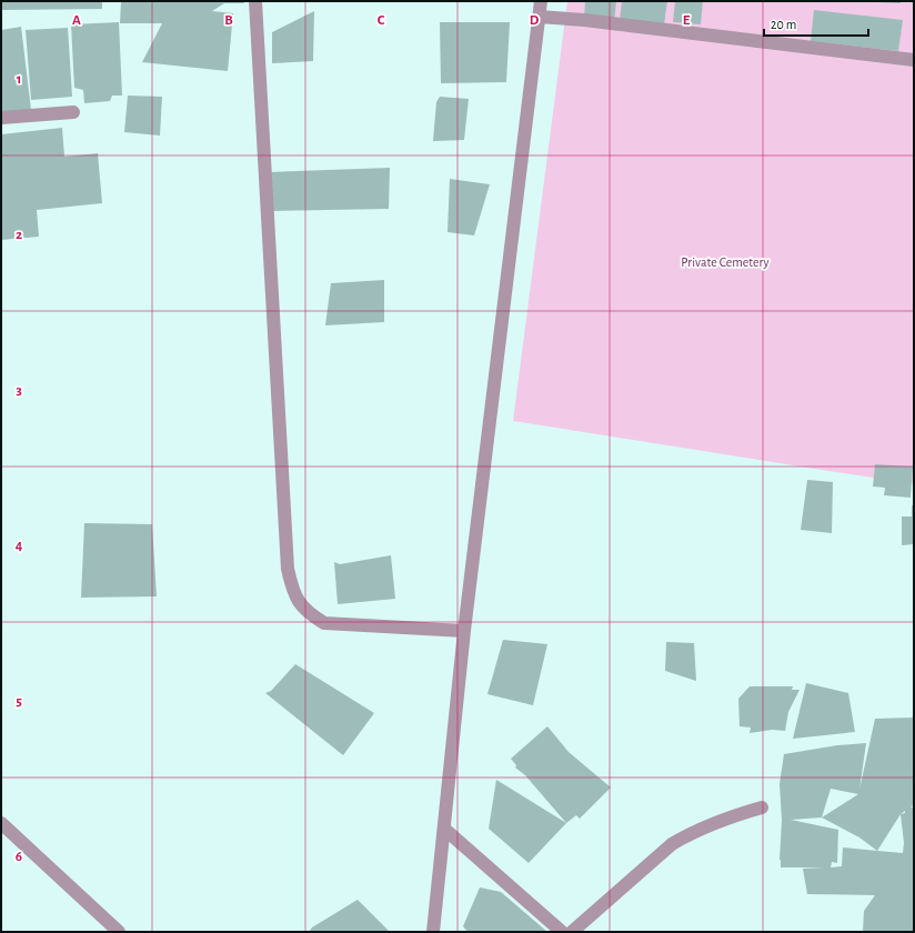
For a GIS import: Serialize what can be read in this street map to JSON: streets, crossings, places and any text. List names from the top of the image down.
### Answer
{
  "parks": ["Private Cemetery"],
  "scale_bar": "20 m",
  "grid": {
    "columns": [
      "A",
      "B",
      "C",
      "D",
      "E"
    ],
    "rows": [
      "1",
      "2",
      "3",
      "4",
      "5",
      "6"
    ]
  }
}
